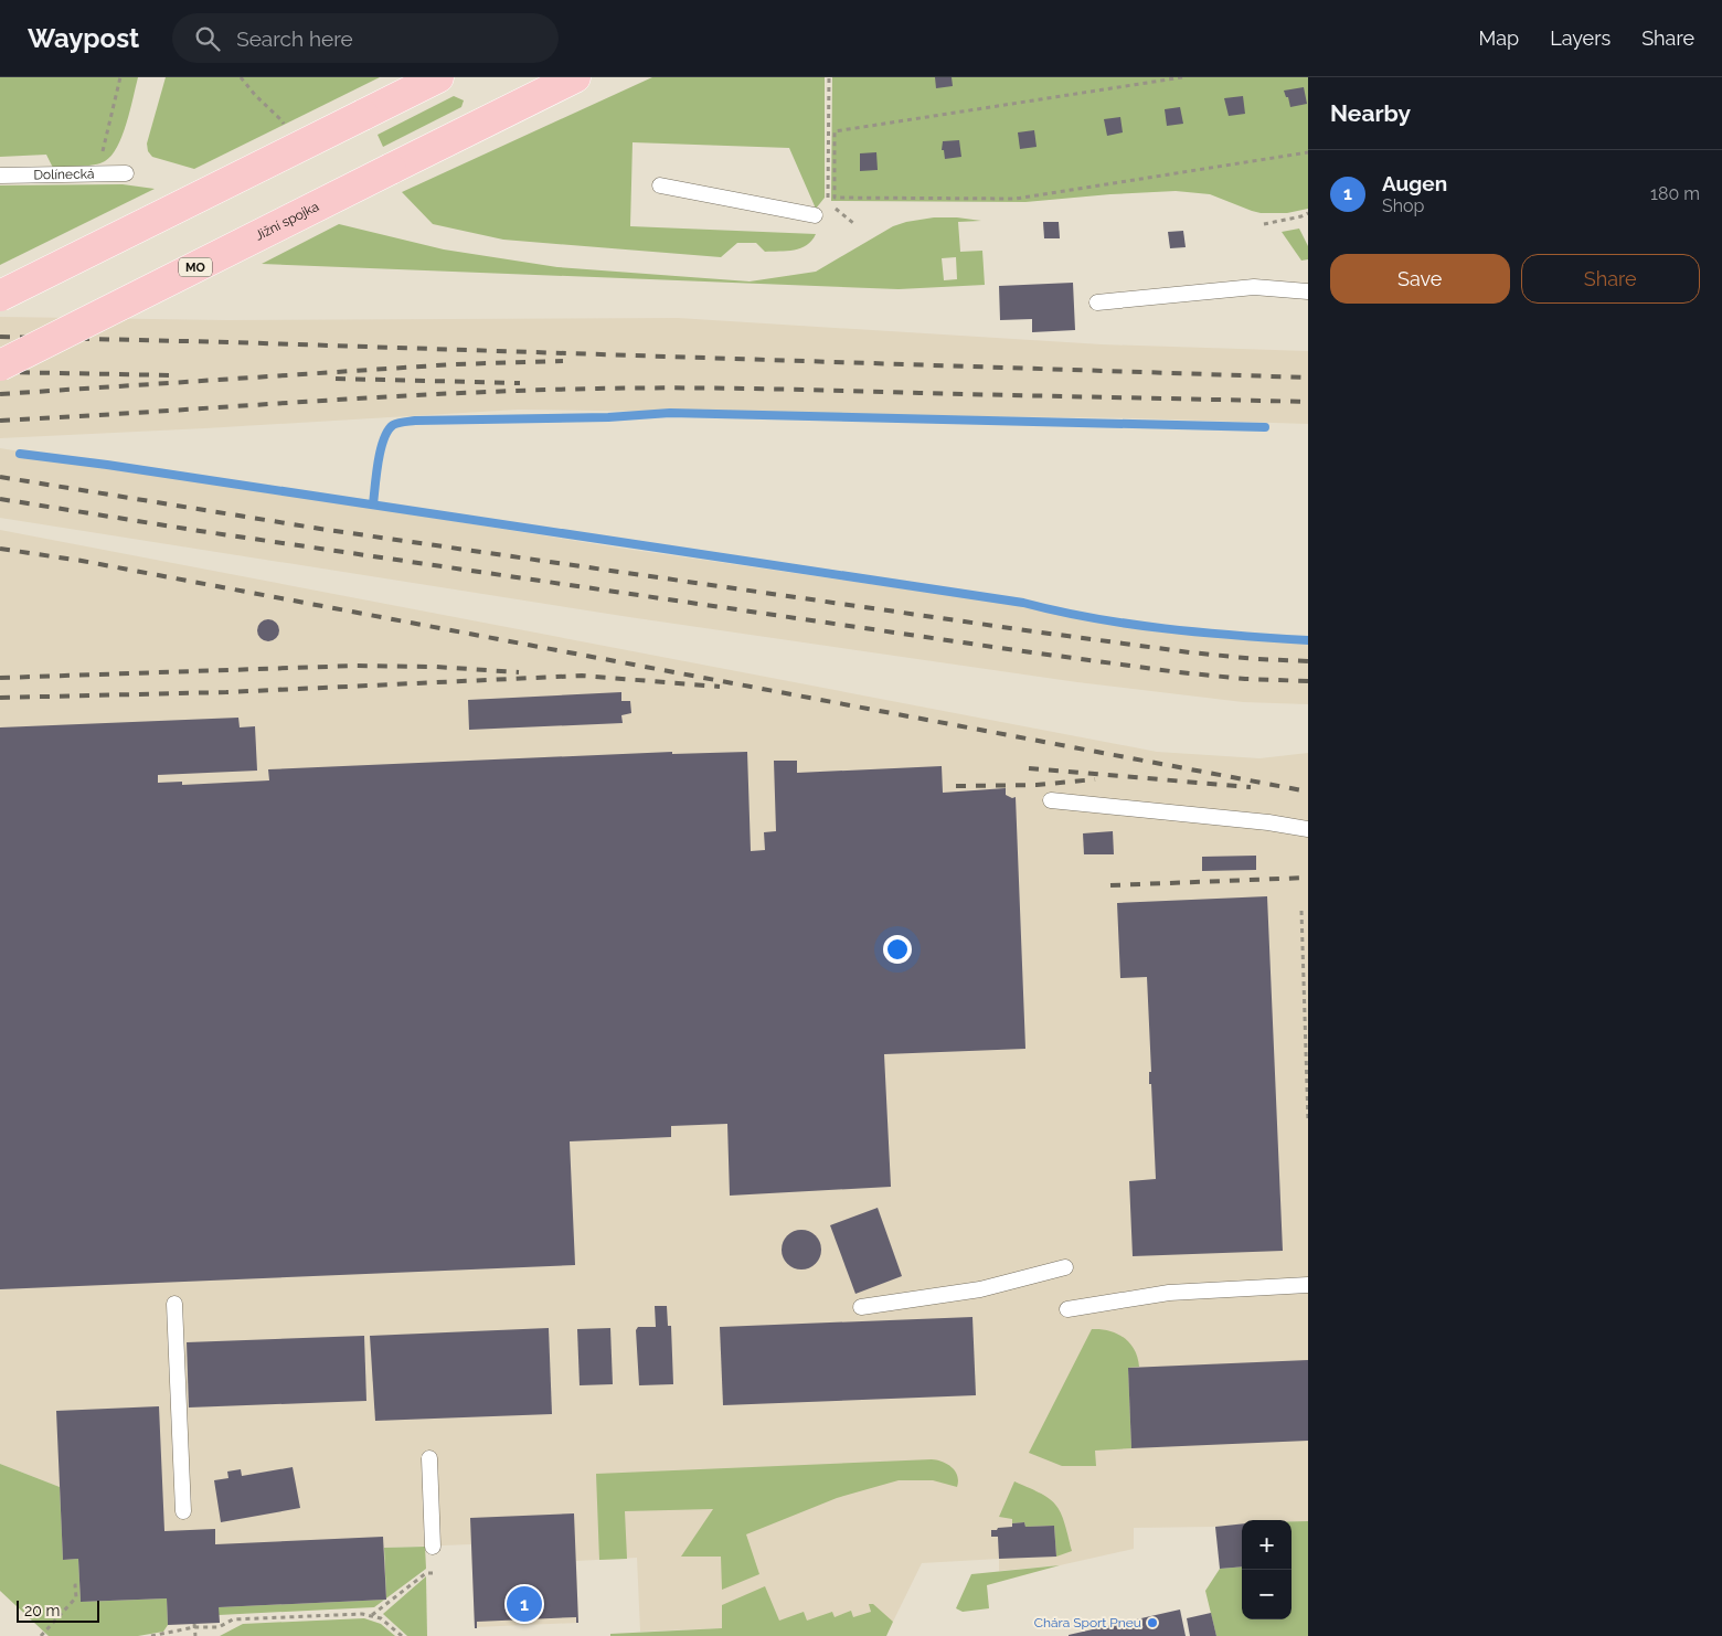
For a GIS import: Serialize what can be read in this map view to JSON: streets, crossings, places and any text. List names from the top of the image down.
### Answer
{
  "streets": {
    "highway": ["Jižní spojka", "MO"],
    "lane": ["Dolínecká"]
  },
  "places": ["Chára Sport Pneu"],
  "scale_bar": "20 m",
  "page": {
    "header": "Waypost",
    "search": "Search here",
    "nav": ["Map", "Layers", "Share"],
    "heading": "Nearby",
    "list": [
      {
        "mark": "1",
        "name": "Augen",
        "note": "Shop",
        "value": "180 m"
      }
    ],
    "buttons": ["Save", "Share"],
    "map_buttons": ["+", "−"],
    "pins": "1",
    "scale": "20 m"
  }
}
